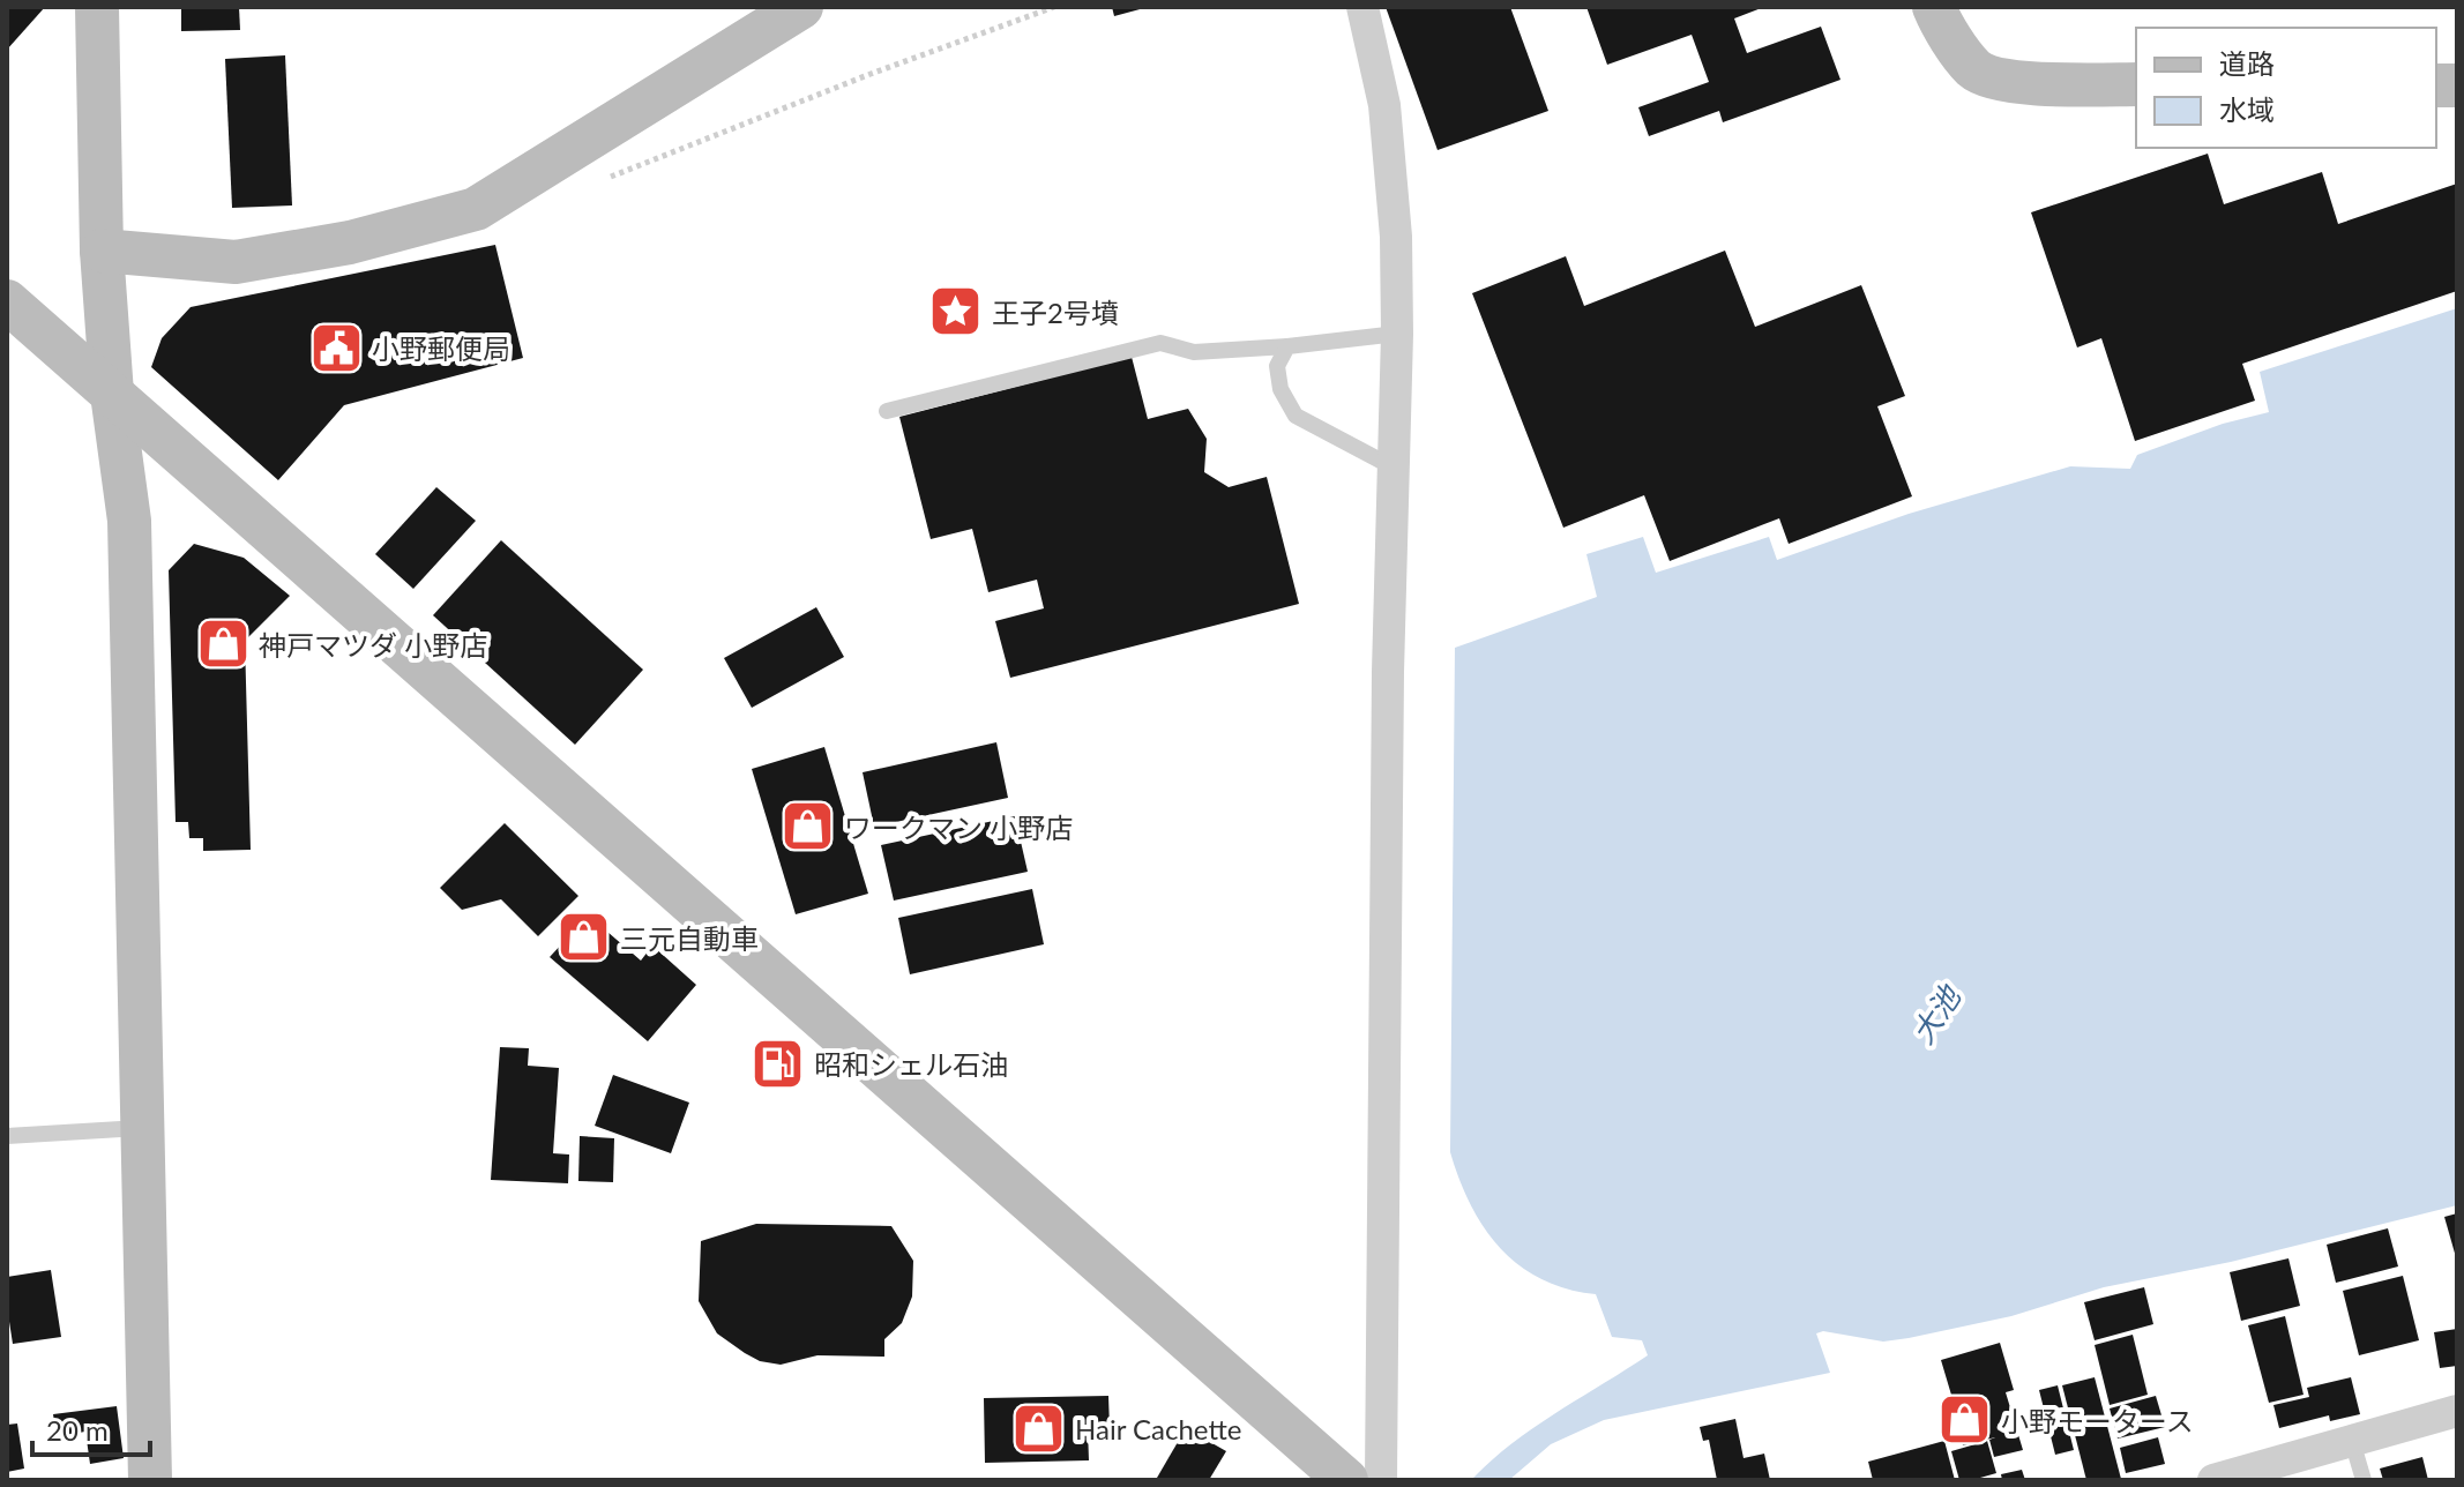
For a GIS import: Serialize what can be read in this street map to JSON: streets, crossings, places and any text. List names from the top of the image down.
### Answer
{
  "water": ["大池"],
  "places": {
    "place": ["王子2号墳"],
    "public building": ["小野郵便局"],
    "shop": [
      "神戸マツダ 小野店",
      "ワークマン 小野店",
      "三元自動車",
      "小野モータース",
      "Hair Cachette"
    ],
    "fuel station": ["昭和シェル石油"]
  },
  "legend": ["道路", "水域"],
  "scale_bar": "20 m"
}
